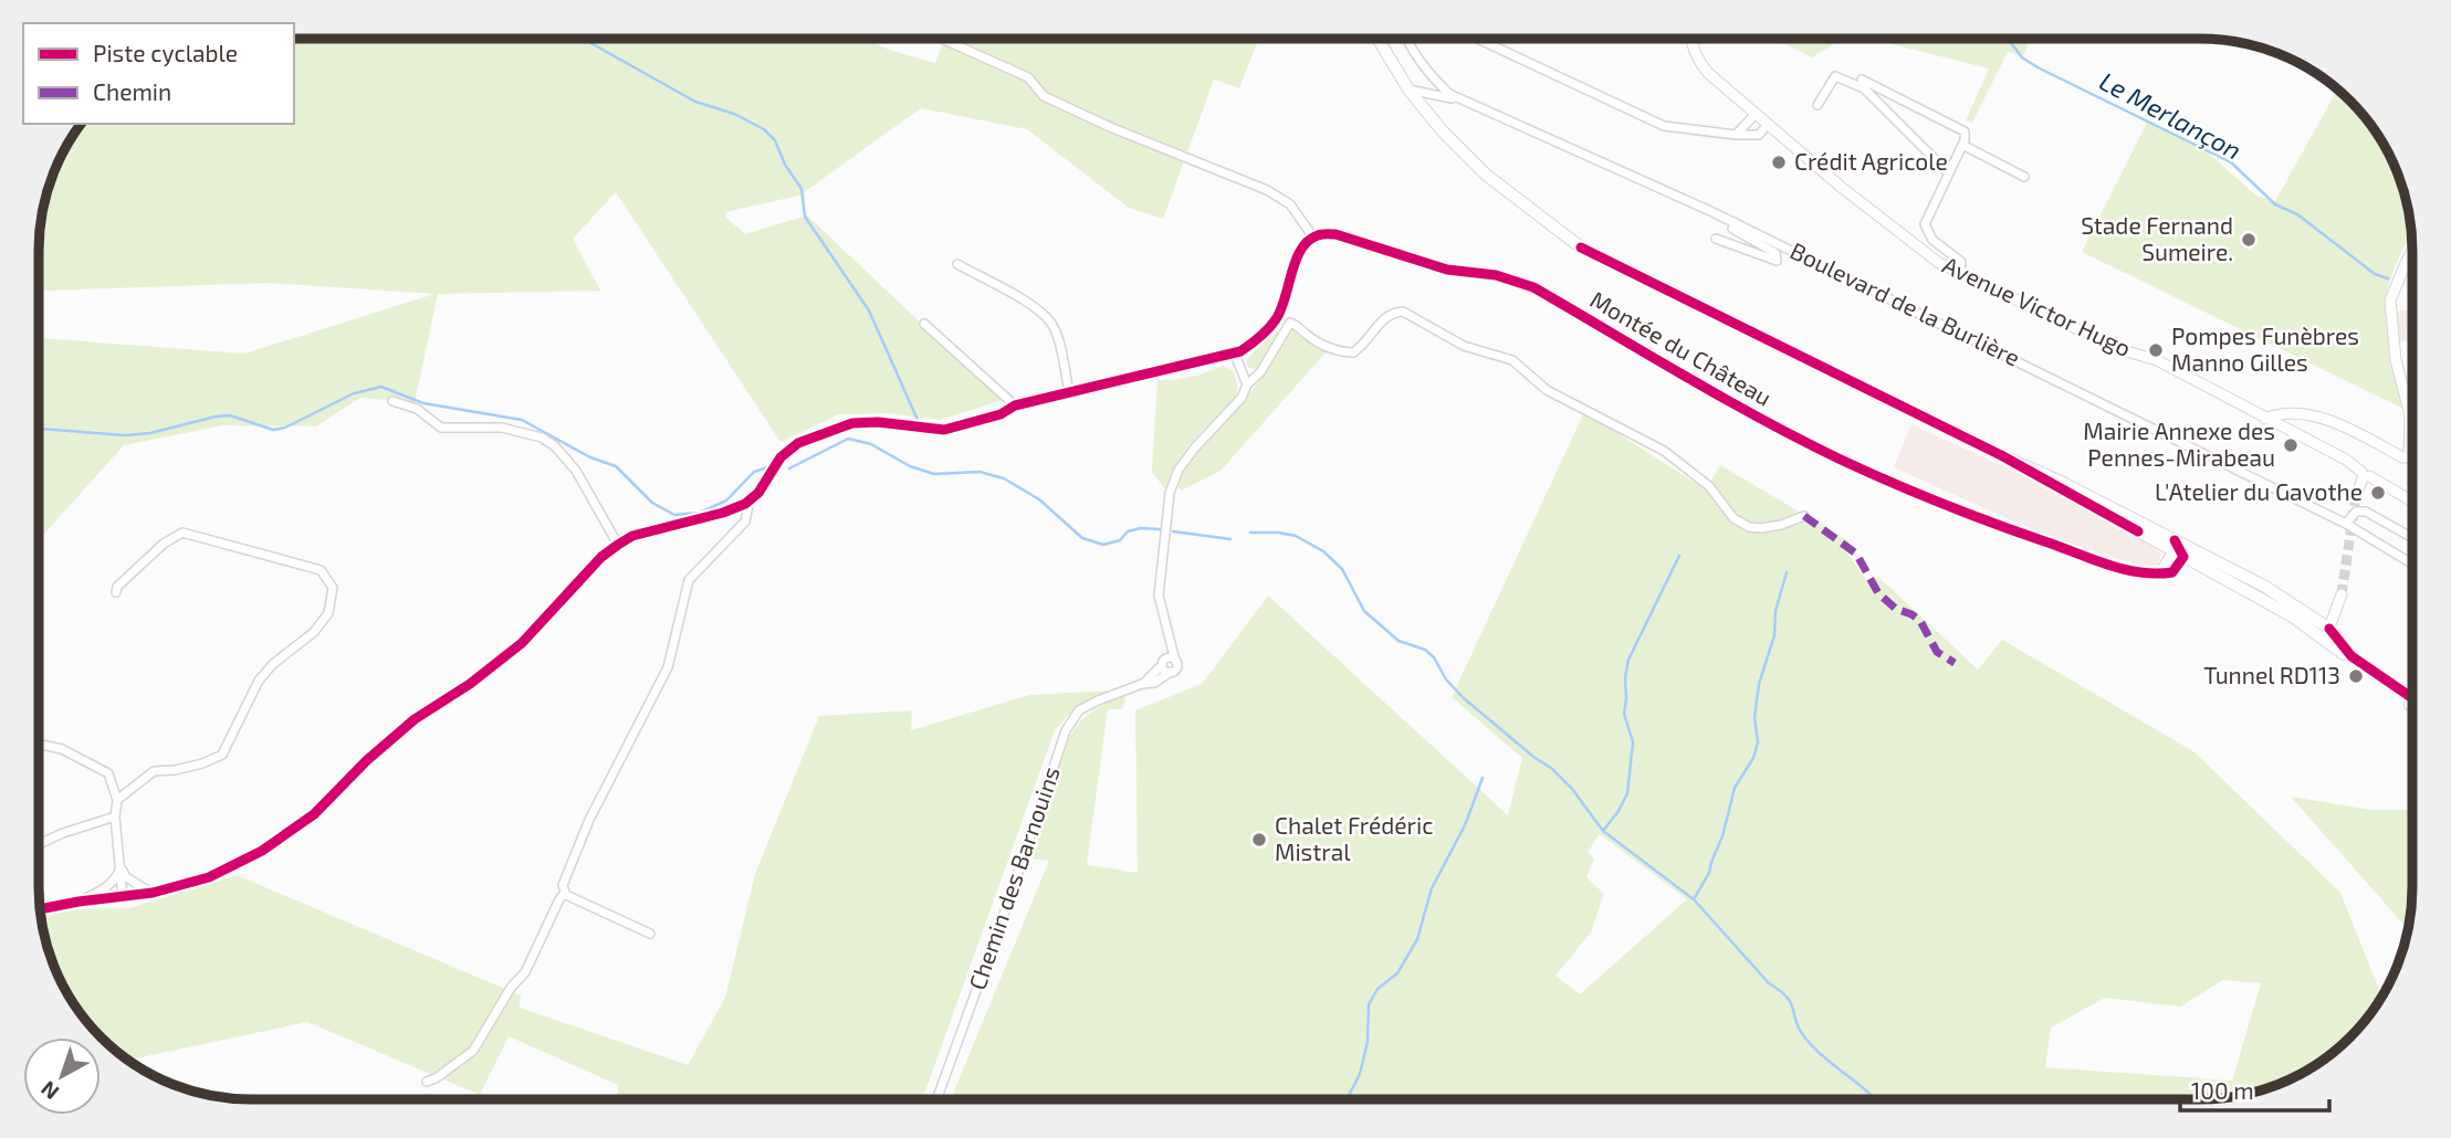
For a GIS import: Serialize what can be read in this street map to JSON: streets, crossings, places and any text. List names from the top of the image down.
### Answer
{
  "streets": {
    "street": [
      "Boulevard de la Burlière",
      "Avenue Victor Hugo",
      "Montée du Château",
      "Chemin des Barnouins"
    ]
  },
  "water": ["Le Merlançon"],
  "places": [
    "Crédit Agricole",
    "Stade Fernand Sumeire.",
    "Pompes Funèbres Manno Gilles",
    "Mairie Annexe des Pennes-Mirabeau",
    "L'Atelier du Gavothe",
    "Tunnel RD113",
    "Chalet Frédéric Mistral"
  ],
  "legend": ["Piste cyclable", "Chemin"],
  "scale_bar": "100 m",
  "north": "bottom left"
}
